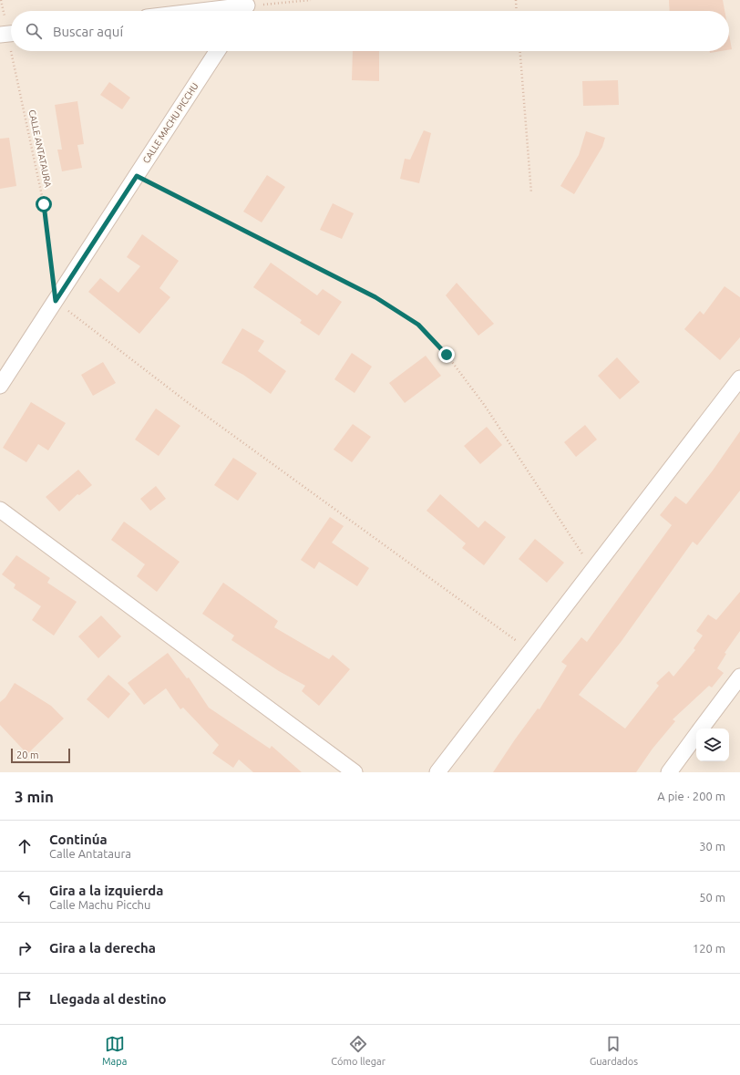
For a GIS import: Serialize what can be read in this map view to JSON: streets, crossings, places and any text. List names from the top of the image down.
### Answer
{
  "streets": {
    "street": ["CALLE MACHU PICCHU"],
    "path": ["CALLE ANTATAURA"]
  },
  "scale_bar": "20 m",
  "page": {
    "search": "Buscar aquí",
    "scale": "20 m",
    "heading": ["3 min", "A pie · 200 m"],
    "list": [
      ["Continúa", "Calle Antataura", "30 m"],
      ["Gira a la izquierda", "Calle Machu Picchu", "50 m"],
      ["Gira a la derecha", "120 m"],
      "Llegada al destino"
    ],
    "nav": ["Mapa", "Cómo llegar", "Guardados"]
  }
}
